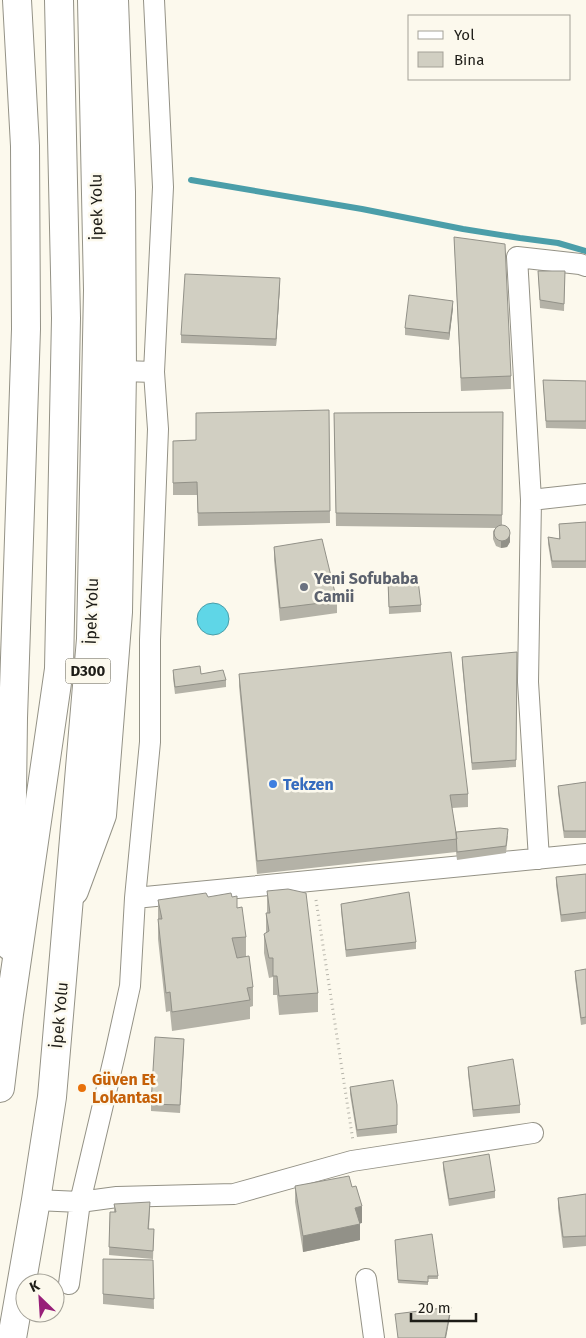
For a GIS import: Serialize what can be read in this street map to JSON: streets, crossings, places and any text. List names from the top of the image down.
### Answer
{
  "streets": {
    "main road": ["İpek Yolu", "D300"]
  },
  "places": ["Yeni Sofubaba Camii", "Tekzen", "Güven Et Lokantası"],
  "legend": ["Yol", "Bina"],
  "scale_bar": "20 m",
  "north": "top left"
}
